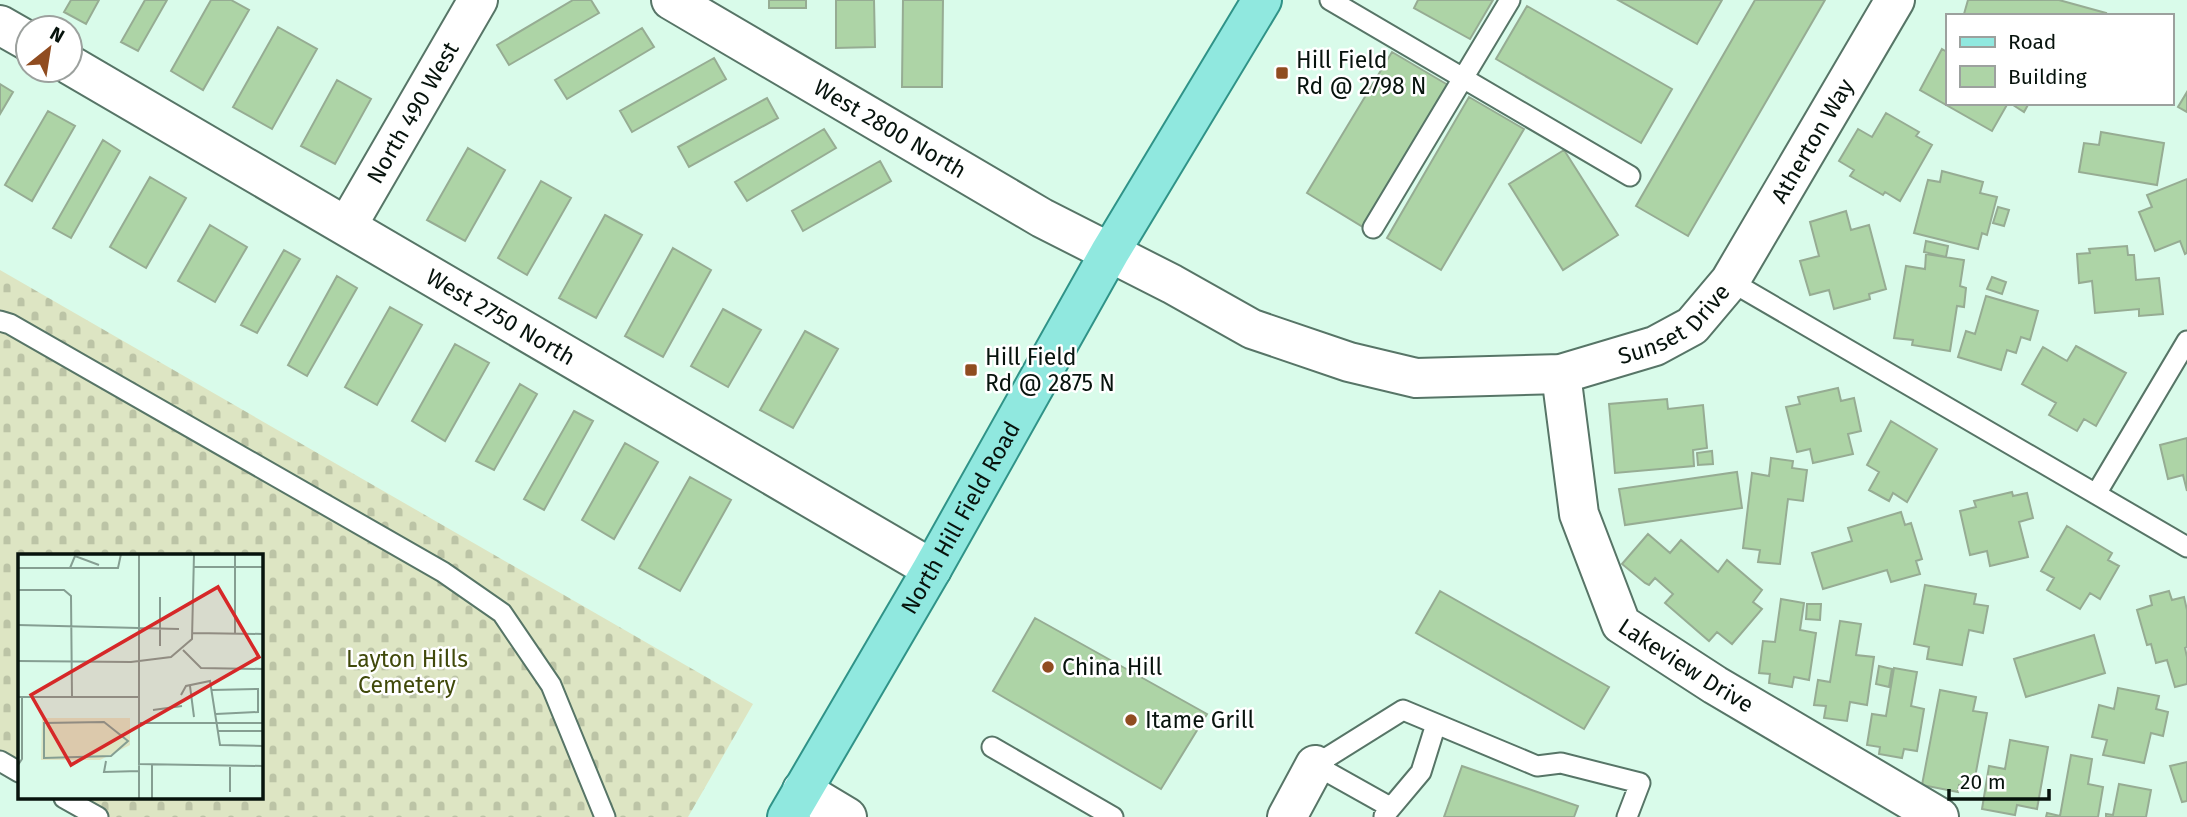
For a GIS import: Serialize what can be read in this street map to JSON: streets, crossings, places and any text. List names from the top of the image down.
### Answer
{
  "streets": {
    "main road": ["North Hill Field Road"],
    "street": [
      "North 490 West",
      "West 2800 North",
      "Atherton Way",
      "West 2750 North",
      "Sunset Drive",
      "Lakeview Drive"
    ]
  },
  "crossings": [
    ["North 490 West", "West 2750 North"],
    ["West 2800 North", "Sunset Drive"],
    ["West 2800 North", "North Hill Field Road"],
    ["Atherton Way", "Sunset Drive"],
    ["West 2750 North", "North Hill Field Road"],
    ["Sunset Drive", "North Hill Field Road"],
    ["Sunset Drive", "Lakeview Drive"]
  ],
  "parks": ["Layton Hills Cemetery"],
  "places": {
    "transit": ["Hill Field Rd @ 2798 N", "Hill Field Rd @ 2875 N"],
    "other": ["China Hill", "Itame Grill"]
  },
  "legend": ["Road", "Building"],
  "scale_bar": "20 m",
  "north": "top right"
}
